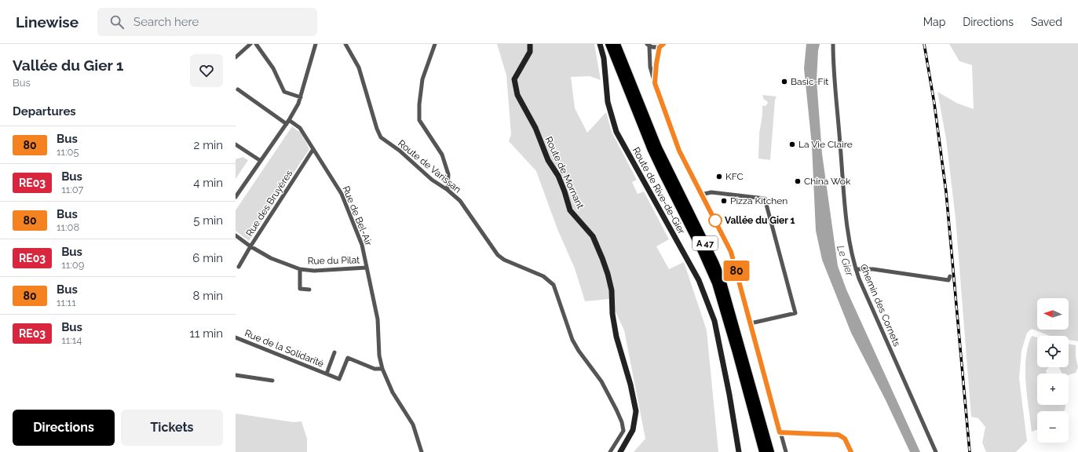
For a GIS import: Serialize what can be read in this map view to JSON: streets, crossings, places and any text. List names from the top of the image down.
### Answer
{
  "streets": {
    "highway": ["A 47"],
    "main road": ["Route de Mornant", "Route de Rive-de-Gier"],
    "street": [
      "Route de Varissan",
      "Rue des Bruyères",
      "Rue de Bel-Air",
      "Rue du Pilat",
      "Chemin des Cornets",
      "Rue de la Solidarité"
    ]
  },
  "crossings": [
    ["Rue des Bruyères", "Rue de Bel-Air"],
    ["Rue des Bruyères", "Rue du Pilat"],
    ["Rue de Bel-Air", "Rue du Pilat"]
  ],
  "water": ["Le Gier"],
  "places": [
    "Basic-Fit",
    "La Vie Claire",
    "KFC",
    "China Wok",
    "Pizza Kitchen",
    "Vallée du Gier 1"
  ],
  "lines": ["bus line 80"],
  "north": "left",
  "page": {
    "header": "Linewise",
    "search": "Search here",
    "nav": ["Map", "Directions", "Saved"],
    "heading": [
      ["Vallée du Gier 1", "Bus"],
      "Departures"
    ],
    "on_map": "80",
    "list": [
      {
        "mark": "80",
        "name": "Bus",
        "note": "11:05",
        "value": "2 min"
      },
      {
        "mark": "RE03",
        "name": "Bus",
        "note": "11:07",
        "value": "4 min"
      },
      {
        "mark": "80",
        "name": "Bus",
        "note": "11:08",
        "value": "5 min"
      },
      {
        "mark": "RE03",
        "name": "Bus",
        "note": "11:09",
        "value": "6 min"
      },
      {
        "mark": "80",
        "name": "Bus",
        "note": "11:11",
        "value": "8 min"
      },
      {
        "mark": "RE03",
        "name": "Bus",
        "note": "11:14",
        "value": "11 min"
      }
    ],
    "map_buttons": ["+", "−"],
    "buttons": ["Directions", "Tickets"]
  }
}
